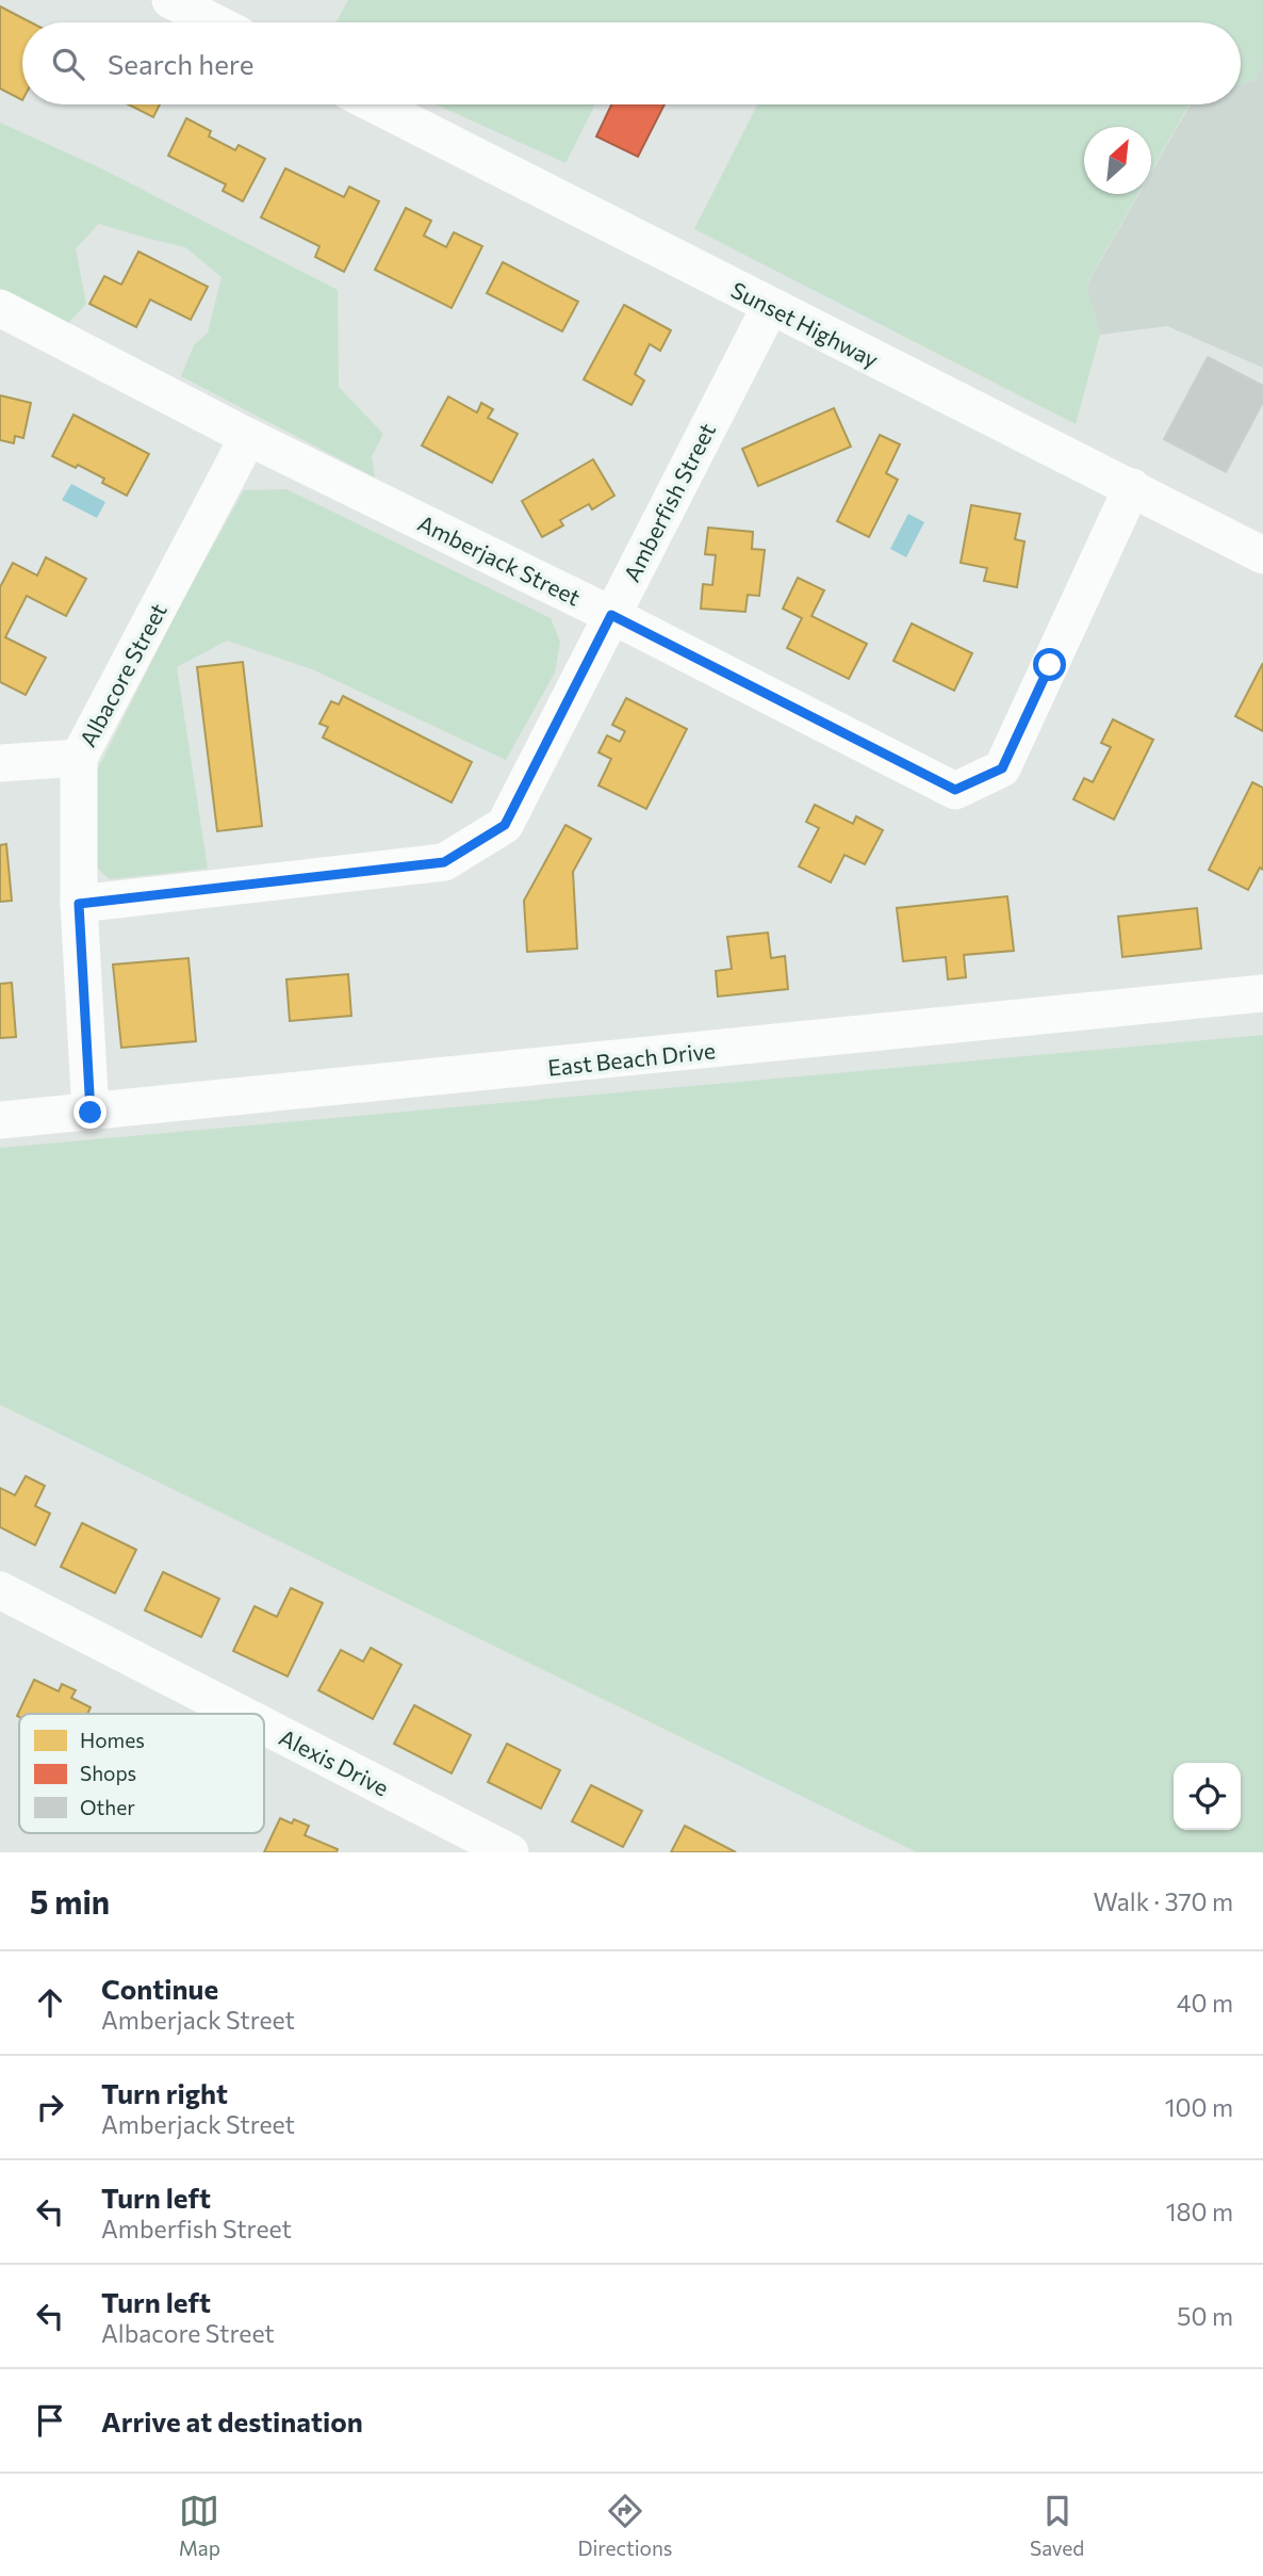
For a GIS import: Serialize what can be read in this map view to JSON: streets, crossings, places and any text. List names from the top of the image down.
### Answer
{
  "streets": {
    "street": [
      "Sunset Highway",
      "Amberfish Street",
      "Amberjack Street",
      "Albacore Street",
      "East Beach Drive",
      "Alexis Drive"
    ]
  },
  "crossings": [
    ["Sunset Highway", "Amberfish Street"],
    ["Sunset Highway", "Amberjack Street"],
    ["Amberfish Street", "Amberjack Street"],
    ["Amberfish Street", "Albacore Street"],
    ["Amberjack Street", "Albacore Street"],
    ["Albacore Street", "East Beach Drive"]
  ],
  "legend": ["Homes", "Shops", "Other"],
  "north": "top right",
  "page": {
    "search": "Search here",
    "heading": ["5 min", "Walk · 370 m"],
    "list": [
      ["Continue", "Amberjack Street", "40 m"],
      ["Turn right", "Amberjack Street", "100 m"],
      ["Turn left", "Amberfish Street", "180 m"],
      ["Turn left", "Albacore Street", "50 m"],
      "Arrive at destination"
    ],
    "nav": ["Map", "Directions", "Saved"]
  }
}
